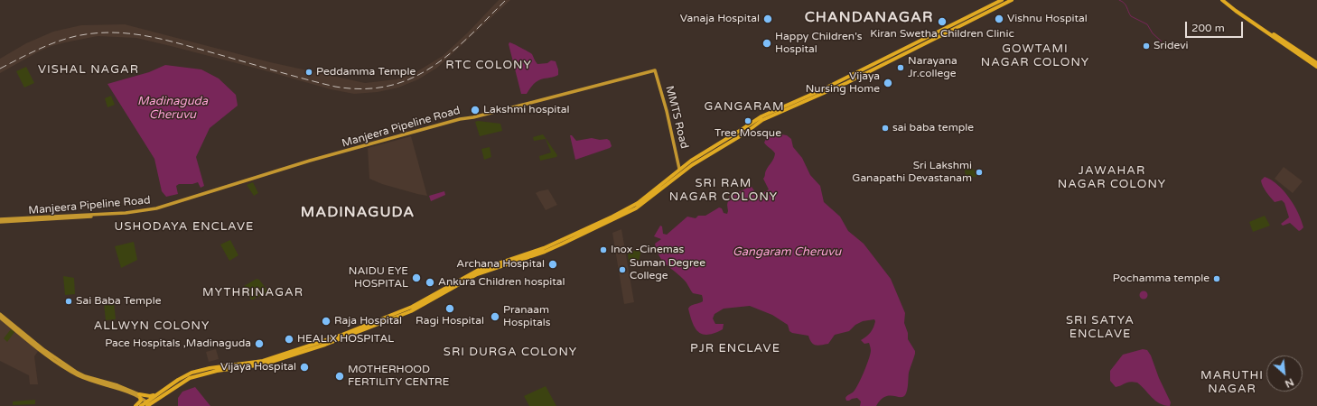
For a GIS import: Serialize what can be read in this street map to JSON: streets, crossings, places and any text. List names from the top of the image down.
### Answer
{
  "streets": {
    "main road": ["MMTS Road", "Manjeera Pipeline Road"]
  },
  "crossings": [
    ["MMTS Road", "Manjeera Pipeline Road"]
  ],
  "districts": [
    "CHANDANAGAR",
    "GOWTAMI NAGAR COLONY",
    "RTC COLONY",
    "VISHAL NAGAR",
    "GANGARAM",
    "JAWAHAR NAGAR COLONY",
    "SRI RAM NAGAR COLONY",
    "MADINAGUDA",
    "USHODAYA ENCLAVE",
    "MYTHRINAGAR",
    "SRI SATYA ENCLAVE",
    "ALLWYN COLONY",
    "PJR ENCLAVE",
    "SRI DURGA COLONY",
    "MARUTHI NAGAR"
  ],
  "water": ["Madinaguda Cheruvu", "Gangaram Cheruvu"],
  "places": [
    "Vanaja Hospital",
    "Vishnu Hospital",
    "Kiran Swetha Children Clinic",
    "Happy Children's Hospital",
    "Sridevi",
    "Narayana Jr.college",
    "Peddamma Temple",
    "Vijaya Nursing Home",
    "Lakshmi hospital",
    "Tree Mosque",
    "sai baba temple",
    "Sri Lakshmi Ganapathi Devastanam",
    "Inox -Cinemas",
    "Archana Hospital",
    "Suman Degree College",
    "NAIDU EYE HOSPITAL",
    "Pochamma temple",
    "Ankura Children hospital",
    "Sai Baba Temple",
    "Ragi Hospital",
    "Pranaam Hospitals",
    "Raja Hospital",
    "HEALIX HOSPITAL",
    "Pace Hospitals ,Madinaguda",
    "Vijaya Hospital",
    "MOTHERHOOD FERTILITY CENTRE"
  ],
  "scale_bar": "200 m",
  "north": "bottom right"
}
